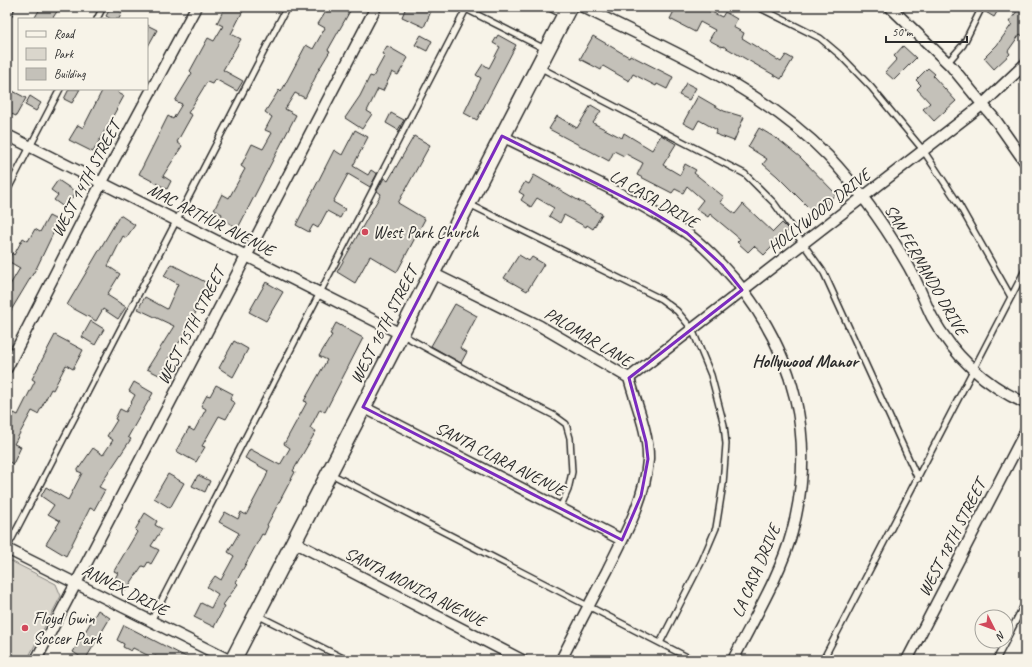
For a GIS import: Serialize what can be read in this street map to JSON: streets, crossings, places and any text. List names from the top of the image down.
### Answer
{
  "streets": {
    "main road": ["WEST 16TH STREET"],
    "street": [
      "WEST 14TH STREET",
      "LA CASA DRIVE",
      "HOLLYWOOD DRIVE",
      "MAC ARTHUR AVENUE",
      "SAN FERNANDO DRIVE",
      "WEST 15TH STREET",
      "PALOMAR LANE",
      "SANTA CLARA AVENUE",
      "WEST 18TH STREET",
      "SANTA MONICA AVENUE",
      "ANNEX DRIVE"
    ]
  },
  "crossings": [
    ["WEST 14TH STREET", "MAC ARTHUR AVENUE"],
    ["LA CASA DRIVE", "HOLLYWOOD DRIVE"],
    ["LA CASA DRIVE", "WEST 16TH STREET"],
    ["HOLLYWOOD DRIVE", "SAN FERNANDO DRIVE"],
    ["HOLLYWOOD DRIVE", "PALOMAR LANE"],
    ["MAC ARTHUR AVENUE", "WEST 16TH STREET"],
    ["MAC ARTHUR AVENUE", "WEST 15TH STREET"],
    ["WEST 16TH STREET", "PALOMAR LANE"],
    ["WEST 16TH STREET", "SANTA CLARA AVENUE"],
    ["WEST 16TH STREET", "SANTA MONICA AVENUE"],
    ["WEST 15TH STREET", "ANNEX DRIVE"],
    ["PALOMAR LANE", "SANTA CLARA AVENUE"]
  ],
  "districts": ["Hollywood Manor"],
  "places": ["West Park Church", "Floyd Gwin Soccer Park"],
  "legend": ["Road", "Park", "Building"],
  "scale_bar": "50 m",
  "north": "bottom right"
}
